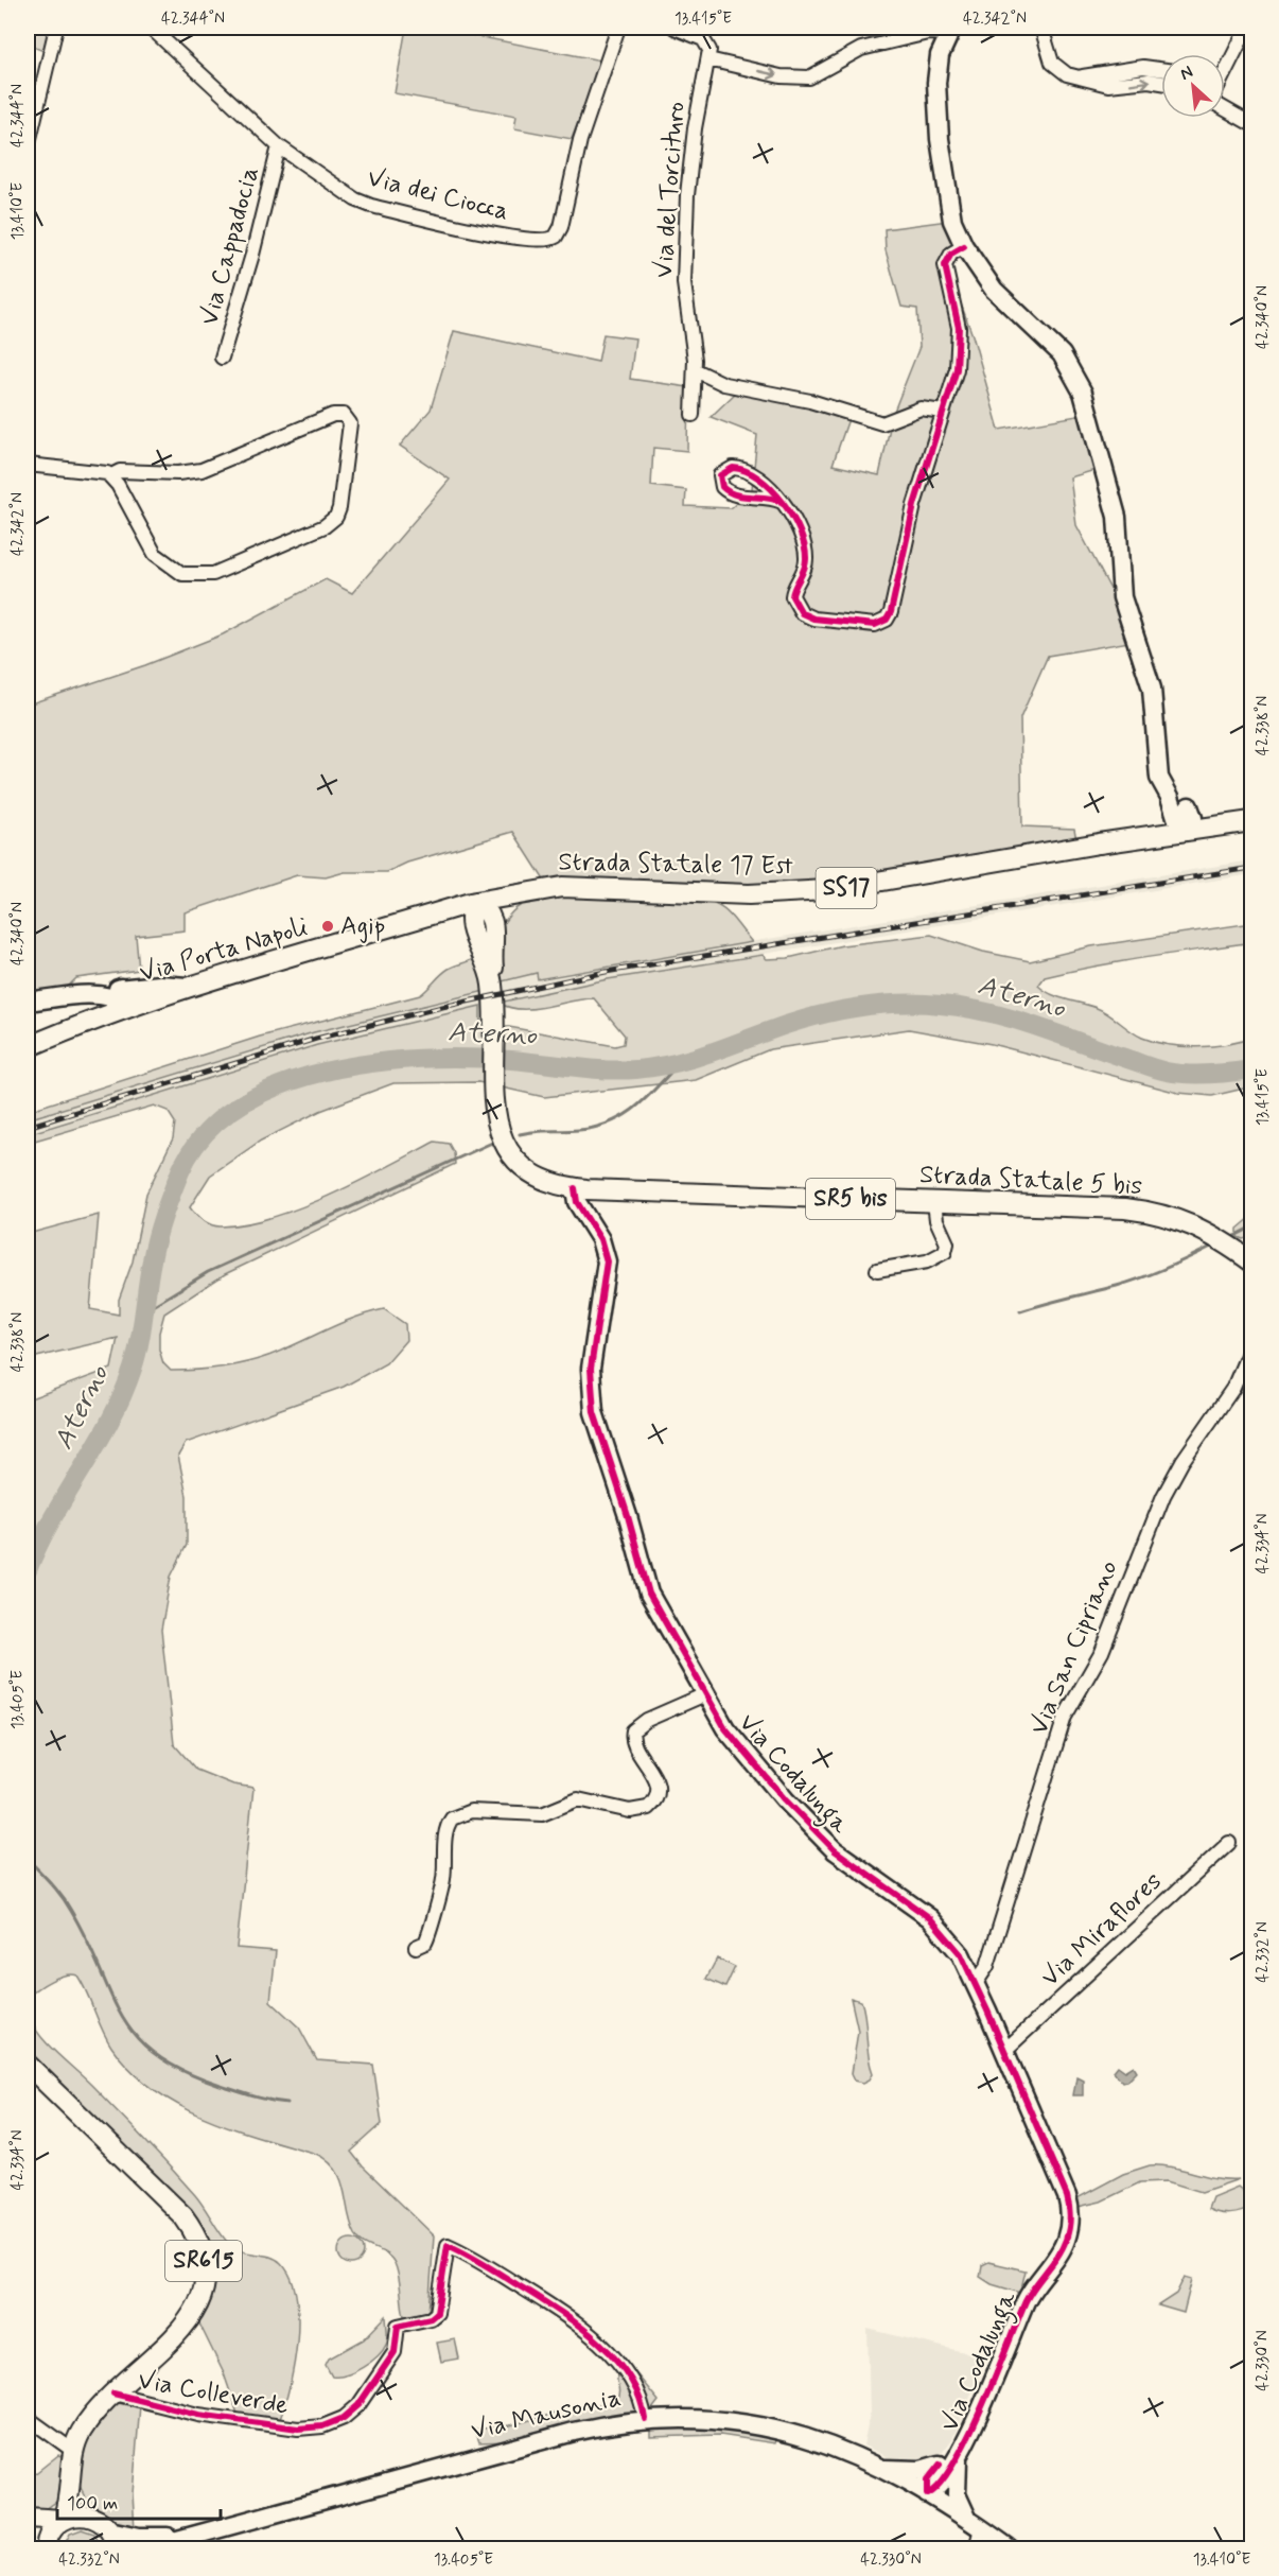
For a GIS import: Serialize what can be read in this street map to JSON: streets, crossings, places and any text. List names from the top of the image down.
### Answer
{
  "streets": {
    "main road": [
      "Strada Statale 17 Est",
      "SS17",
      "Via Porta Napoli",
      "Strada Statale 5 bis",
      "SR5 bis",
      "Via Codalunga",
      "SR615",
      "Via Mausonia"
    ],
    "street": [
      "Via del Torcituro",
      "Via dei Ciocca",
      "Via Cappadocia",
      "Via San Cipriano",
      "Via Miraflores",
      "Via Colleverde"
    ]
  },
  "crossings": [
    ["Via dei Ciocca", "Via Cappadocia"],
    ["Strada Statale 17 Est", "Via Porta Napoli"],
    ["Strada Statale 17 Est", "Strada Statale 5 bis"],
    ["Via Porta Napoli", "Strada Statale 5 bis"],
    ["Strada Statale 5 bis", "Via Codalunga"],
    ["Via San Cipriano", "Via Codalunga"],
    ["Via Codalunga", "Via Miraflores"],
    ["Via Codalunga", "Via Mausonia"],
    ["SR615", "Via Colleverde"],
    ["Via Colleverde", "Via Mausonia"]
  ],
  "water": ["Aterno"],
  "places": ["Agip"],
  "scale_bar": "100 m",
  "north": "top left",
  "coordinates": [
    "42.344°N",
    "13.415°E",
    "42.342°N",
    "13.410°E",
    "42.340°N",
    "42.338°N",
    "42.334°N",
    "13.405°E",
    "42.332°N",
    "42.330°N"
  ]
}
